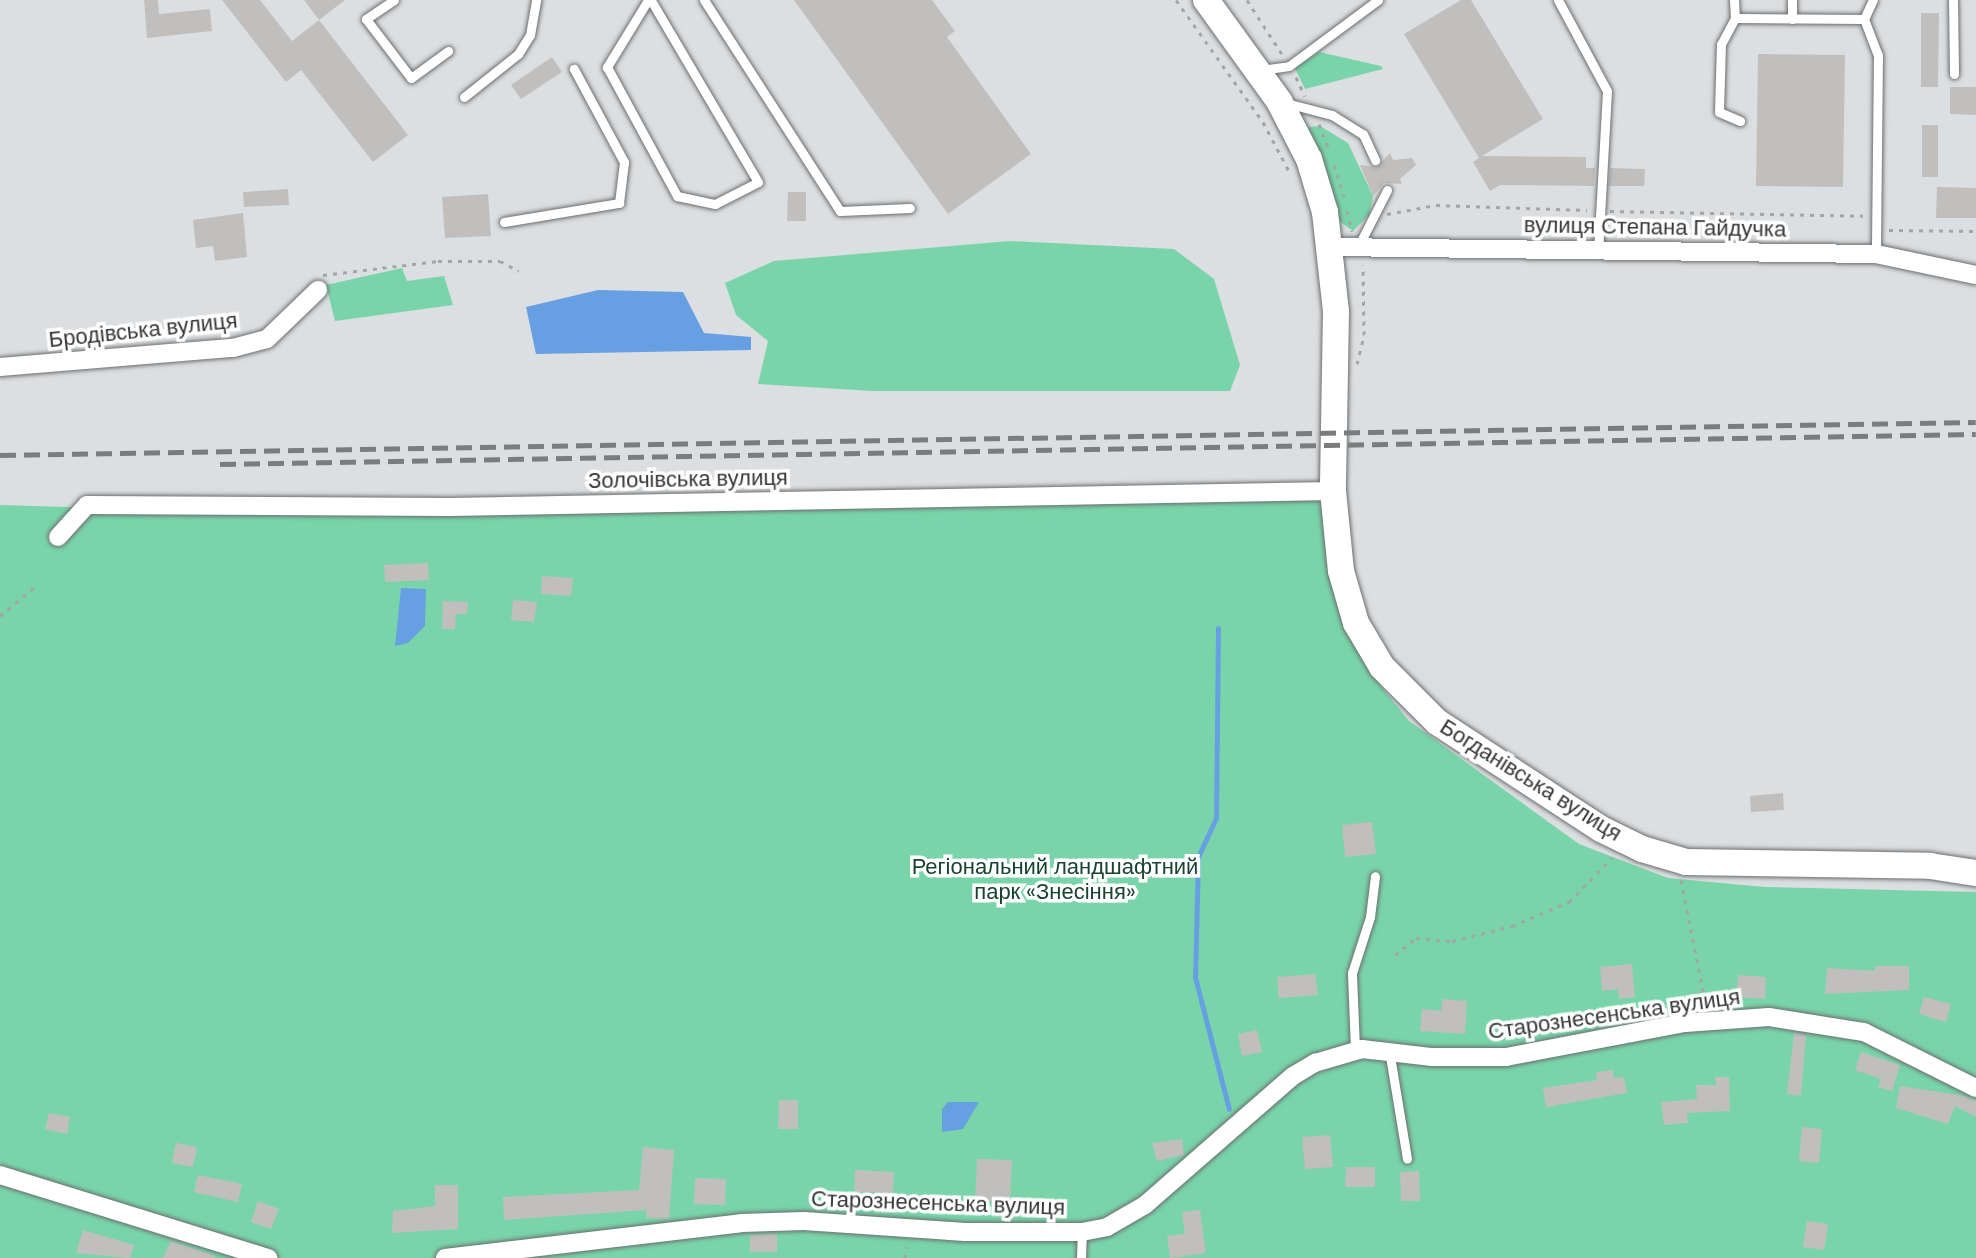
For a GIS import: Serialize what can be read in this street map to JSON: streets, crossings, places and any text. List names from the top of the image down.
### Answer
{
  "streets": {
    "main road": ["Богданівська вулиця"],
    "street": [
      "вулиця Степана Гайдучка",
      "Бродівська вулиця",
      "Золочівська вулиця",
      "Старознесенська вулиця"
    ]
  },
  "crossings": [
    ["вулиця Степана Гайдучка", "Богданівська вулиця"],
    ["Золочівська вулиця", "Богданівська вулиця"]
  ],
  "parks": ["Регіональний ландшафтний парк «Знесіння»"]
}
